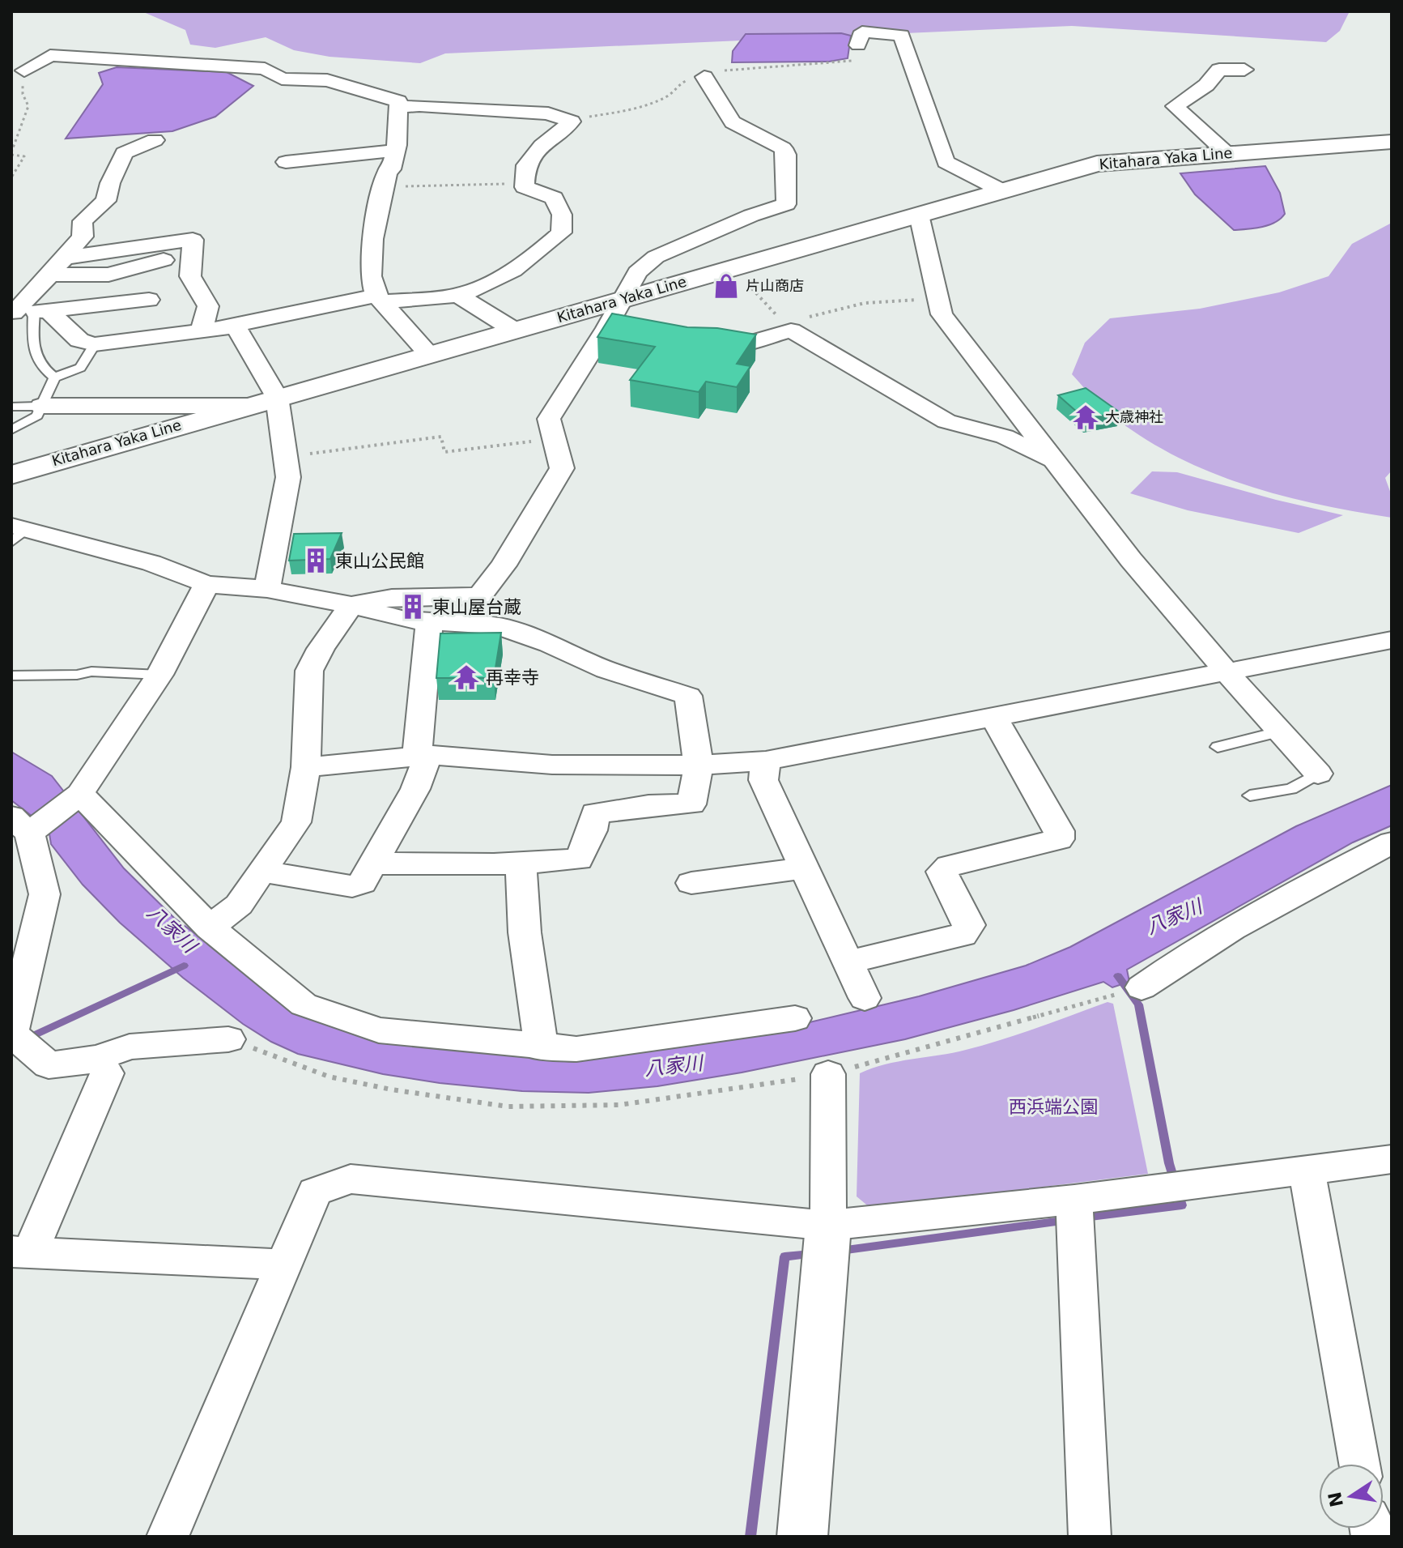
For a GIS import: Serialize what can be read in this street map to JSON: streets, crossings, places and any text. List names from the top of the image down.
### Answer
{
  "streets": {
    "main road": ["Kitahara Yaka Line"]
  },
  "water": ["八家川"],
  "parks": ["西浜端公園"],
  "places": {
    "shop": ["片山商店"],
    "temple": ["大歳神社", "再幸寺"],
    "building": ["東山公民館", "東山屋台蔵"]
  },
  "north": "left"
}
